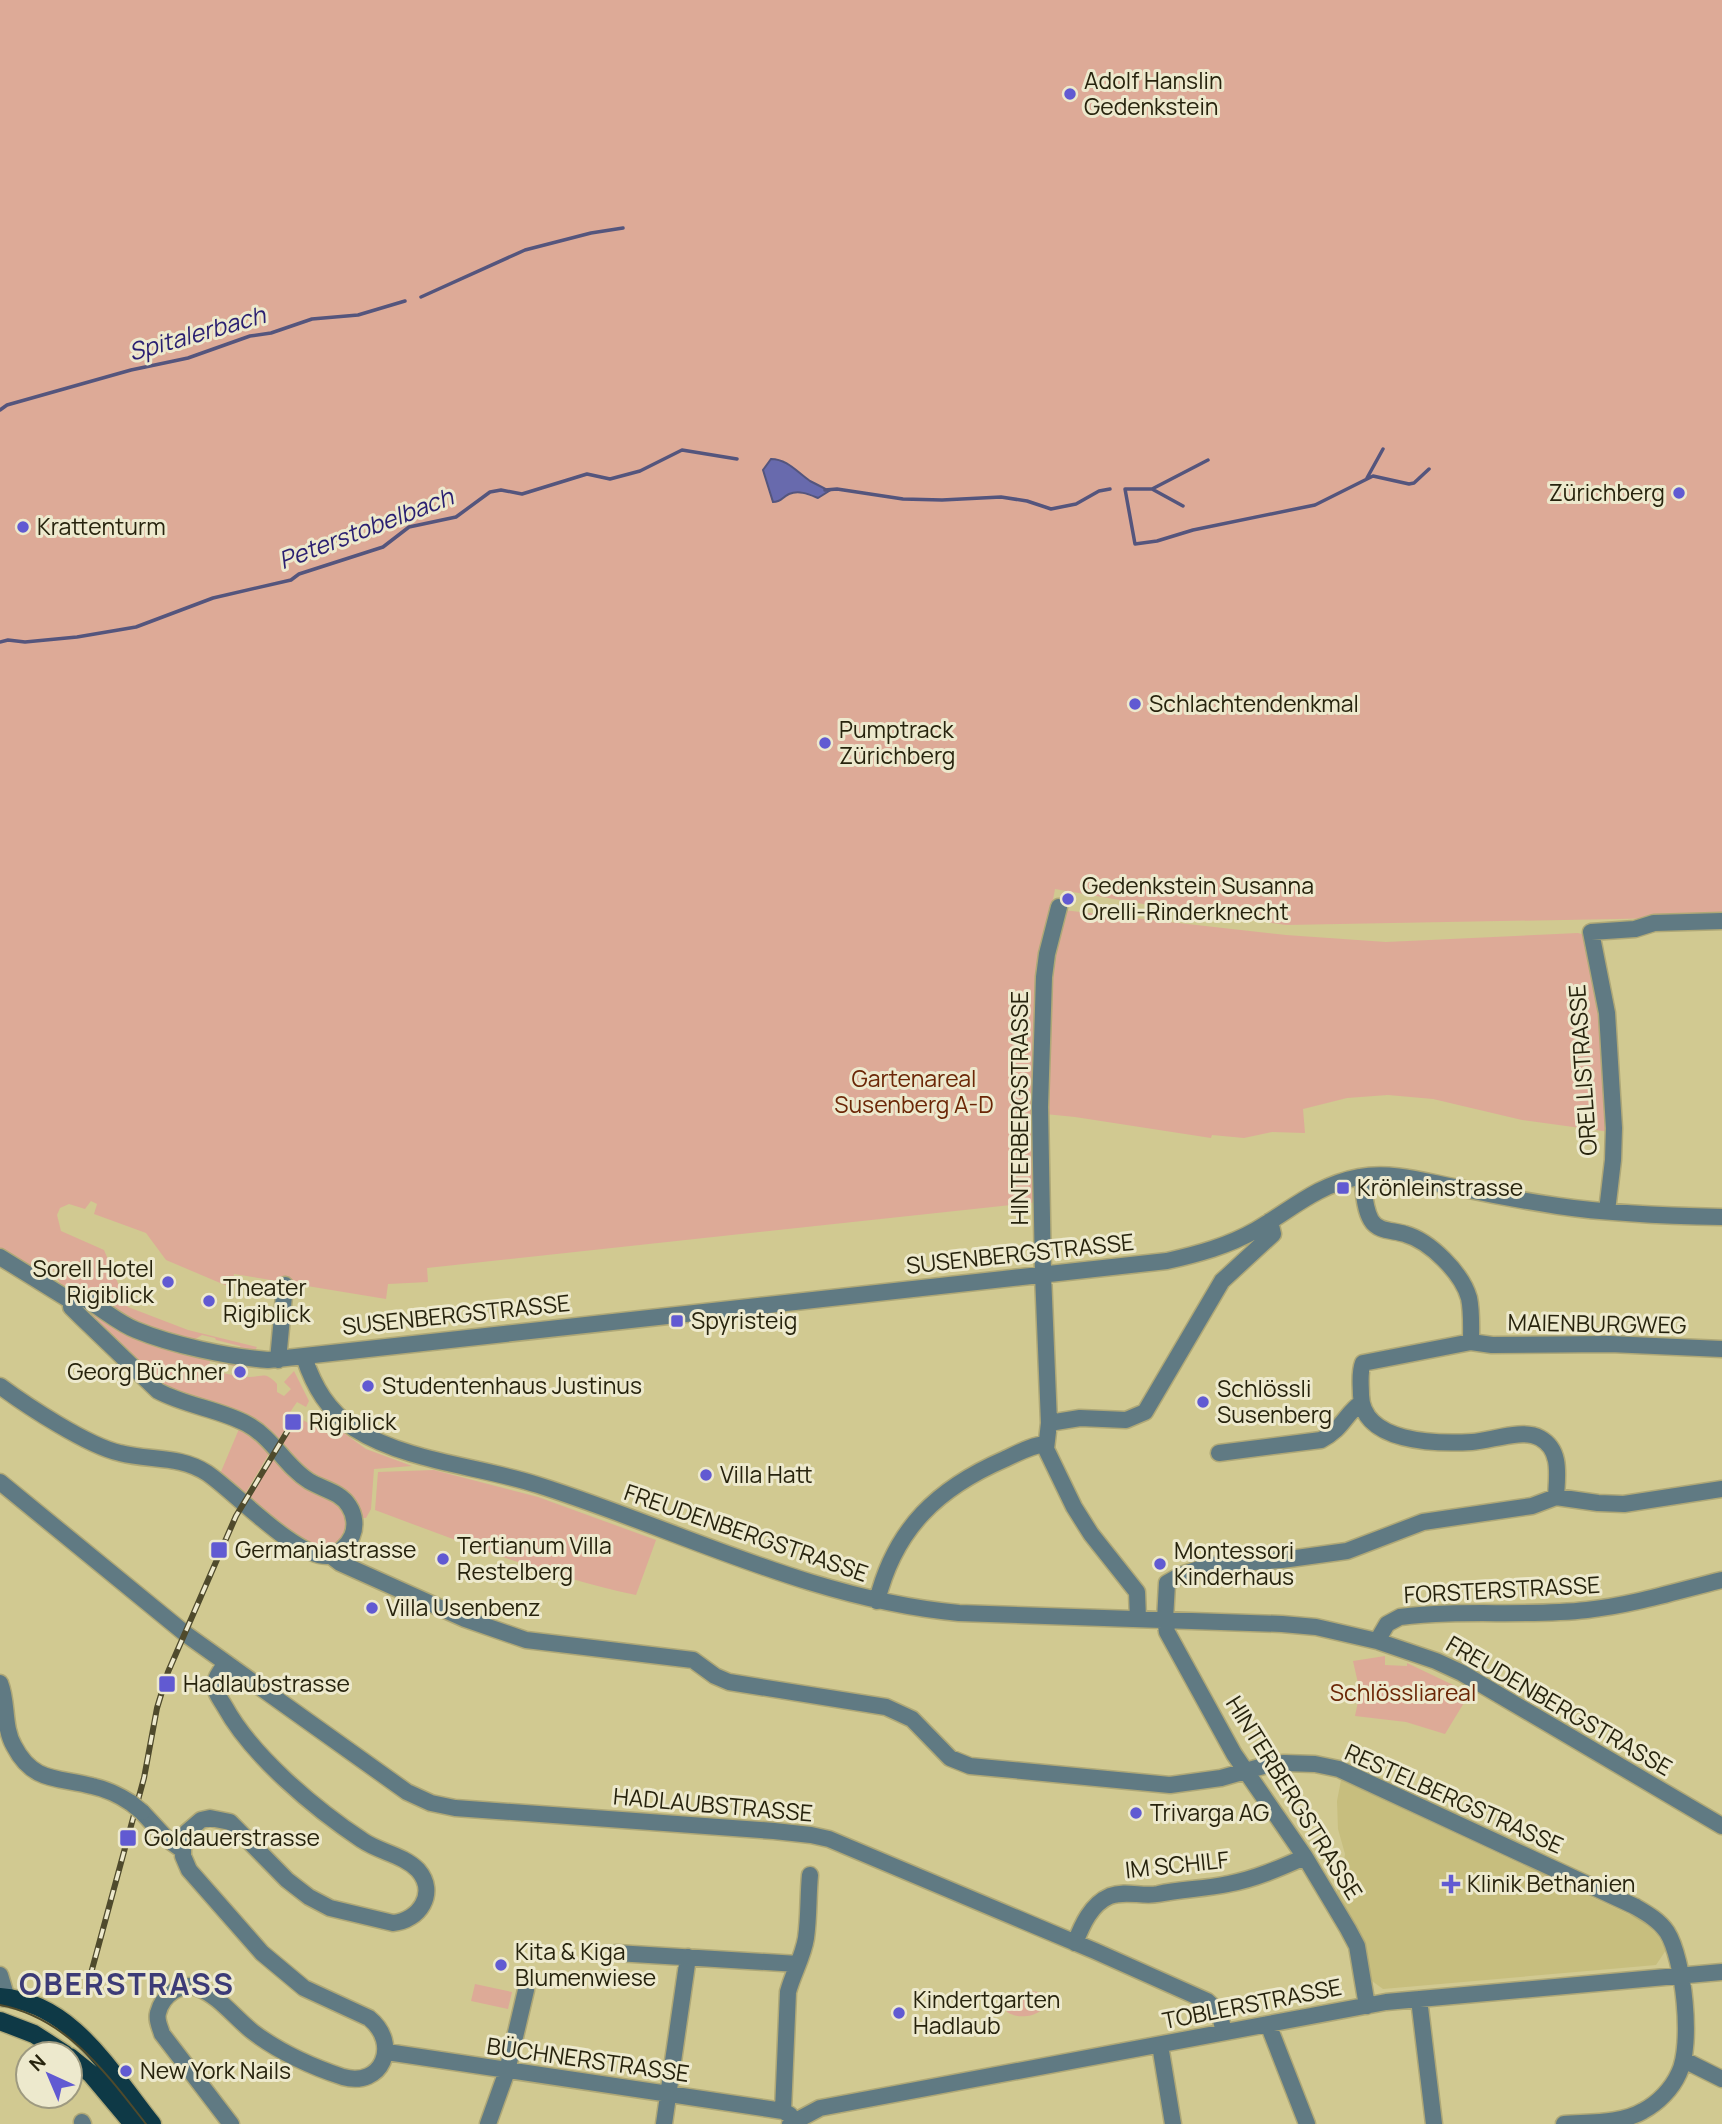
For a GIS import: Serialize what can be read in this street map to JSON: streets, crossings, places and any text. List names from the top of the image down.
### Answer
{
  "streets": {
    "street": [
      "ORELLISTRASSE",
      "HINTERBERGSTRASSE",
      "SUSENBERGSTRASSE",
      "MAIENBURGWEG",
      "FREUDENBERGSTRASSE",
      "FORSTERSTRASSE",
      "RESTELBERGSTRASSE",
      "HADLAUBSTRASSE",
      "IM SCHILF",
      "TOBLERSTRASSE",
      "BÜCHNERSTRASSE"
    ]
  },
  "crossings": [
    ["ORELLISTRASSE", "SUSENBERGSTRASSE"],
    ["HINTERBERGSTRASSE", "SUSENBERGSTRASSE"],
    ["HINTERBERGSTRASSE", "FREUDENBERGSTRASSE"],
    ["HINTERBERGSTRASSE", "RESTELBERGSTRASSE"],
    ["HINTERBERGSTRASSE", "IM SCHILF"],
    ["HINTERBERGSTRASSE", "TOBLERSTRASSE"],
    ["SUSENBERGSTRASSE", "FREUDENBERGSTRASSE"],
    ["FREUDENBERGSTRASSE", "FORSTERSTRASSE"],
    ["RESTELBERGSTRASSE", "TOBLERSTRASSE"],
    ["HADLAUBSTRASSE", "IM SCHILF"],
    ["HADLAUBSTRASSE", "TOBLERSTRASSE"],
    ["TOBLERSTRASSE", "BÜCHNERSTRASSE"]
  ],
  "districts": ["OBERSTRASS"],
  "water": ["Spitalerbach", "Peterstobelbach"],
  "parks": ["Gartenareal Susenberg A-D", "Schlössliareal"],
  "places": {
    "other": [
      "Adolf Hanslin Gedenkstein",
      "Zürichberg",
      "Krattenturm",
      "Schlachtendenkmal",
      "Pumptrack Zürichberg",
      "Gedenkstein Susanna Orelli-Rinderknecht",
      "Sorell Hotel Rigiblick",
      "Theater Rigiblick",
      "Georg Büchner",
      "Studentenhaus Justinus",
      "Schlössli Susenberg",
      "Villa Hatt",
      "Tertianum Villa Restelberg",
      "Montessori Kinderhaus",
      "Villa Usenbenz",
      "Trivarga AG",
      "Kita & Kiga Blumenwiese",
      "Kindertgarten Hadlaub",
      "New York Nails"
    ],
    "transit": [
      "Krönleinstrasse",
      "Spyristeig",
      "Rigiblick",
      "Germaniastrasse",
      "Hadlaubstrasse",
      "Goldauerstrasse"
    ],
    "health": ["Klinik Bethanien"]
  },
  "north": "top left"
}
